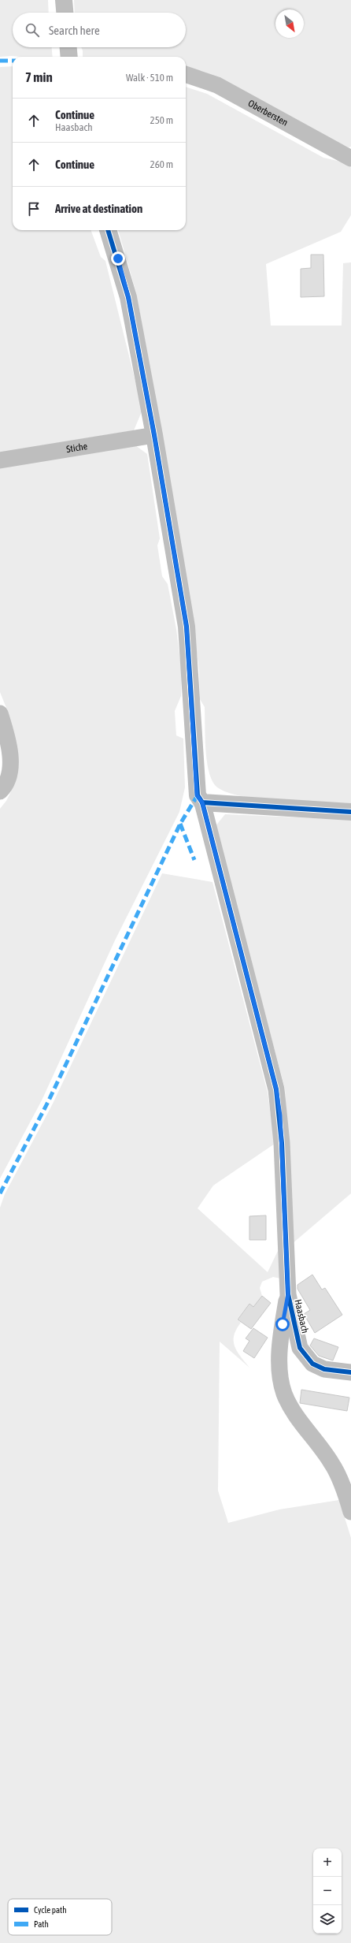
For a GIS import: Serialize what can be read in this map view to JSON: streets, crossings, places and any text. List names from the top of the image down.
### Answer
{
  "streets": {
    "street": ["Oberbersten", "Stiche", "Haasbach"]
  },
  "legend": ["Cycle path", "Path"],
  "north": "bottom right",
  "page": {
    "search": "Search here",
    "heading": ["7 min", "Walk · 510 m"],
    "list": [
      ["Continue", "Haasbach", "250 m"],
      ["Continue", "260 m"],
      "Arrive at destination"
    ],
    "map_buttons": ["+", "−"]
  }
}
